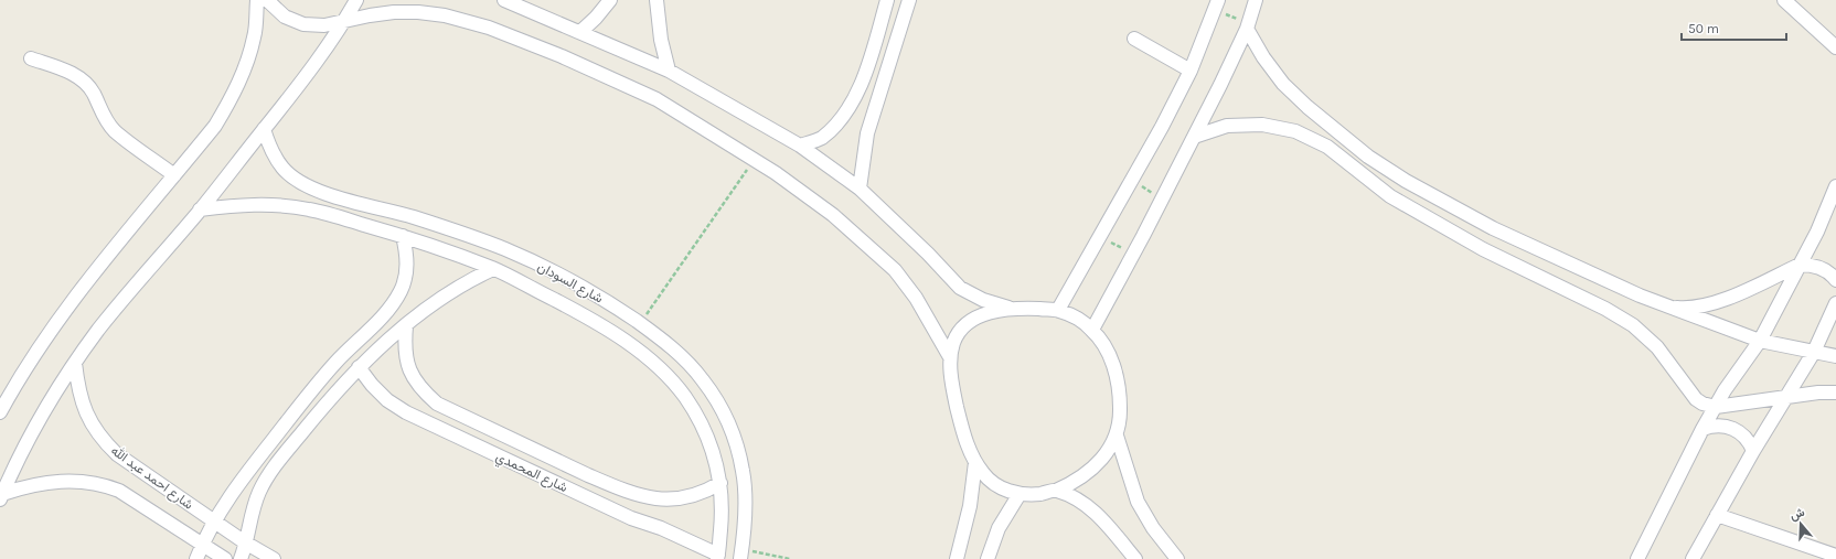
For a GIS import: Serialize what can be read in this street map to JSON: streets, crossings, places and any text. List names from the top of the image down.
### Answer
{
  "streets": {
    "street": ["شارع السودان", "شارع المحمدي", "شارع احمد عبد الله"]
  },
  "crossings": [
    ["شارع السودان", "شارع المحمدي"]
  ],
  "scale_bar": "50 m",
  "north": "top"
}
